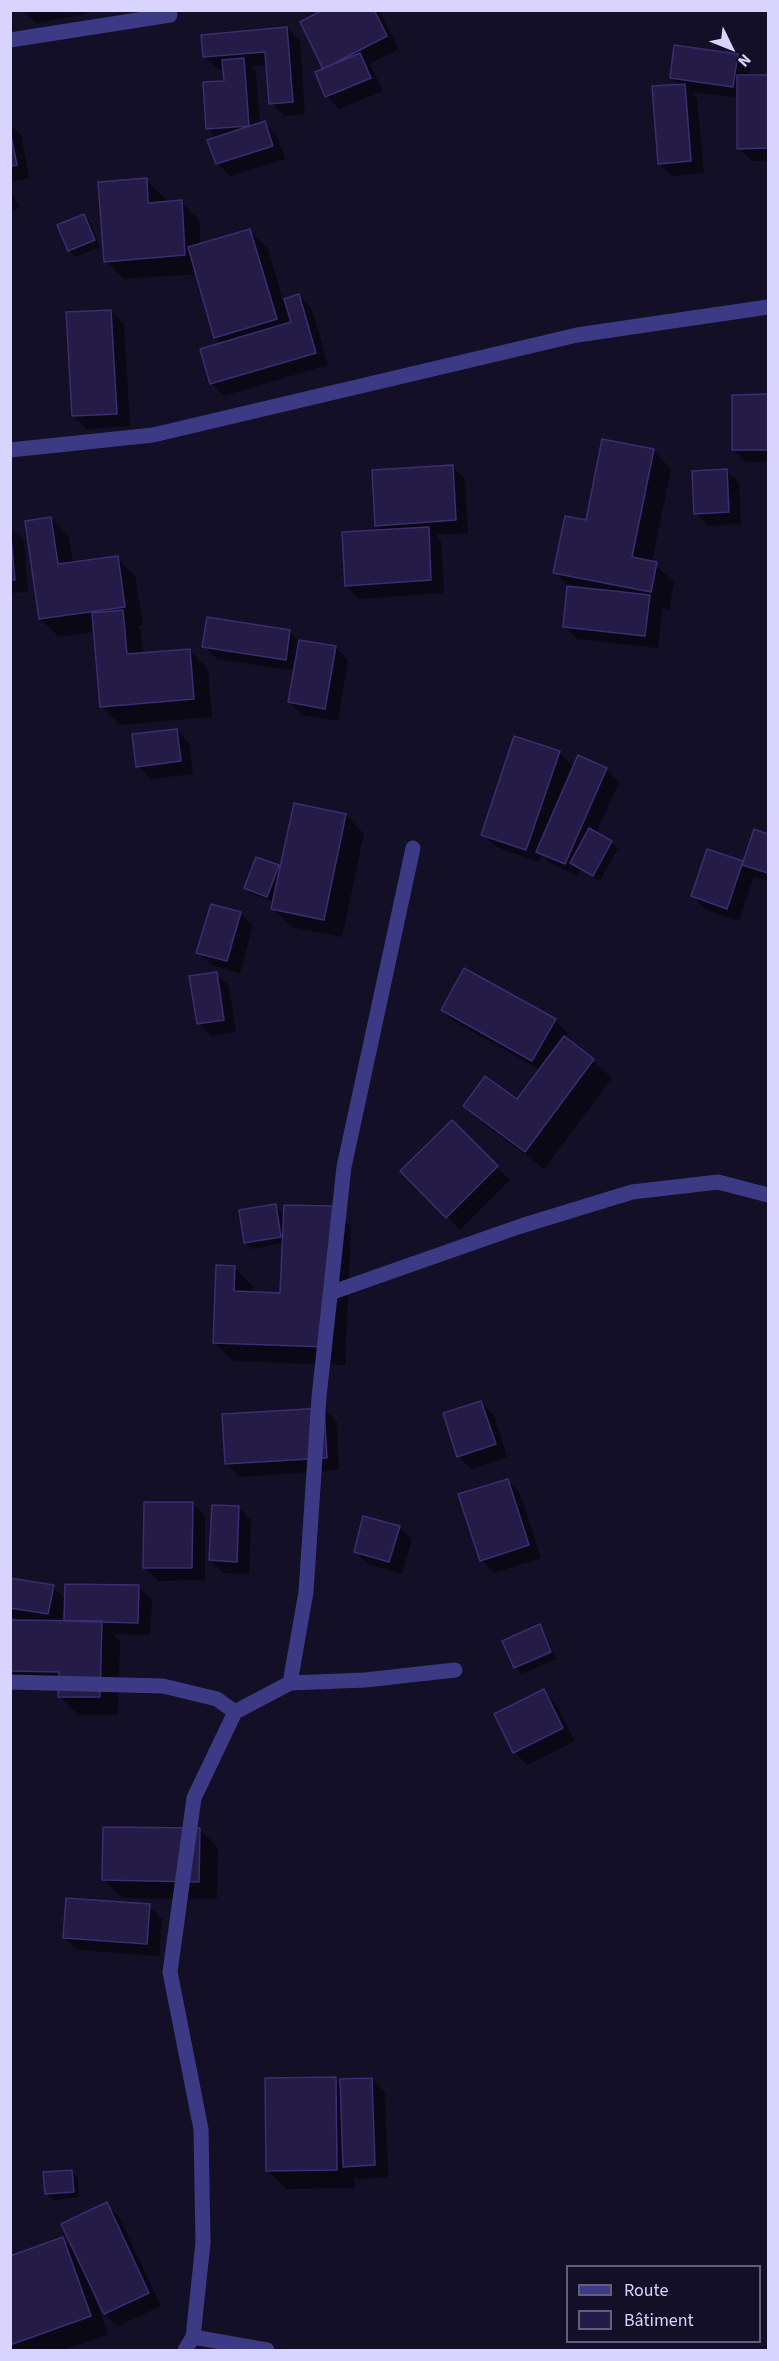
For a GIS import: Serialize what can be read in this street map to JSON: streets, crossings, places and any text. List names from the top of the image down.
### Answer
{
  "legend": ["Route", "Bâtiment"],
  "north": "bottom right"
}
